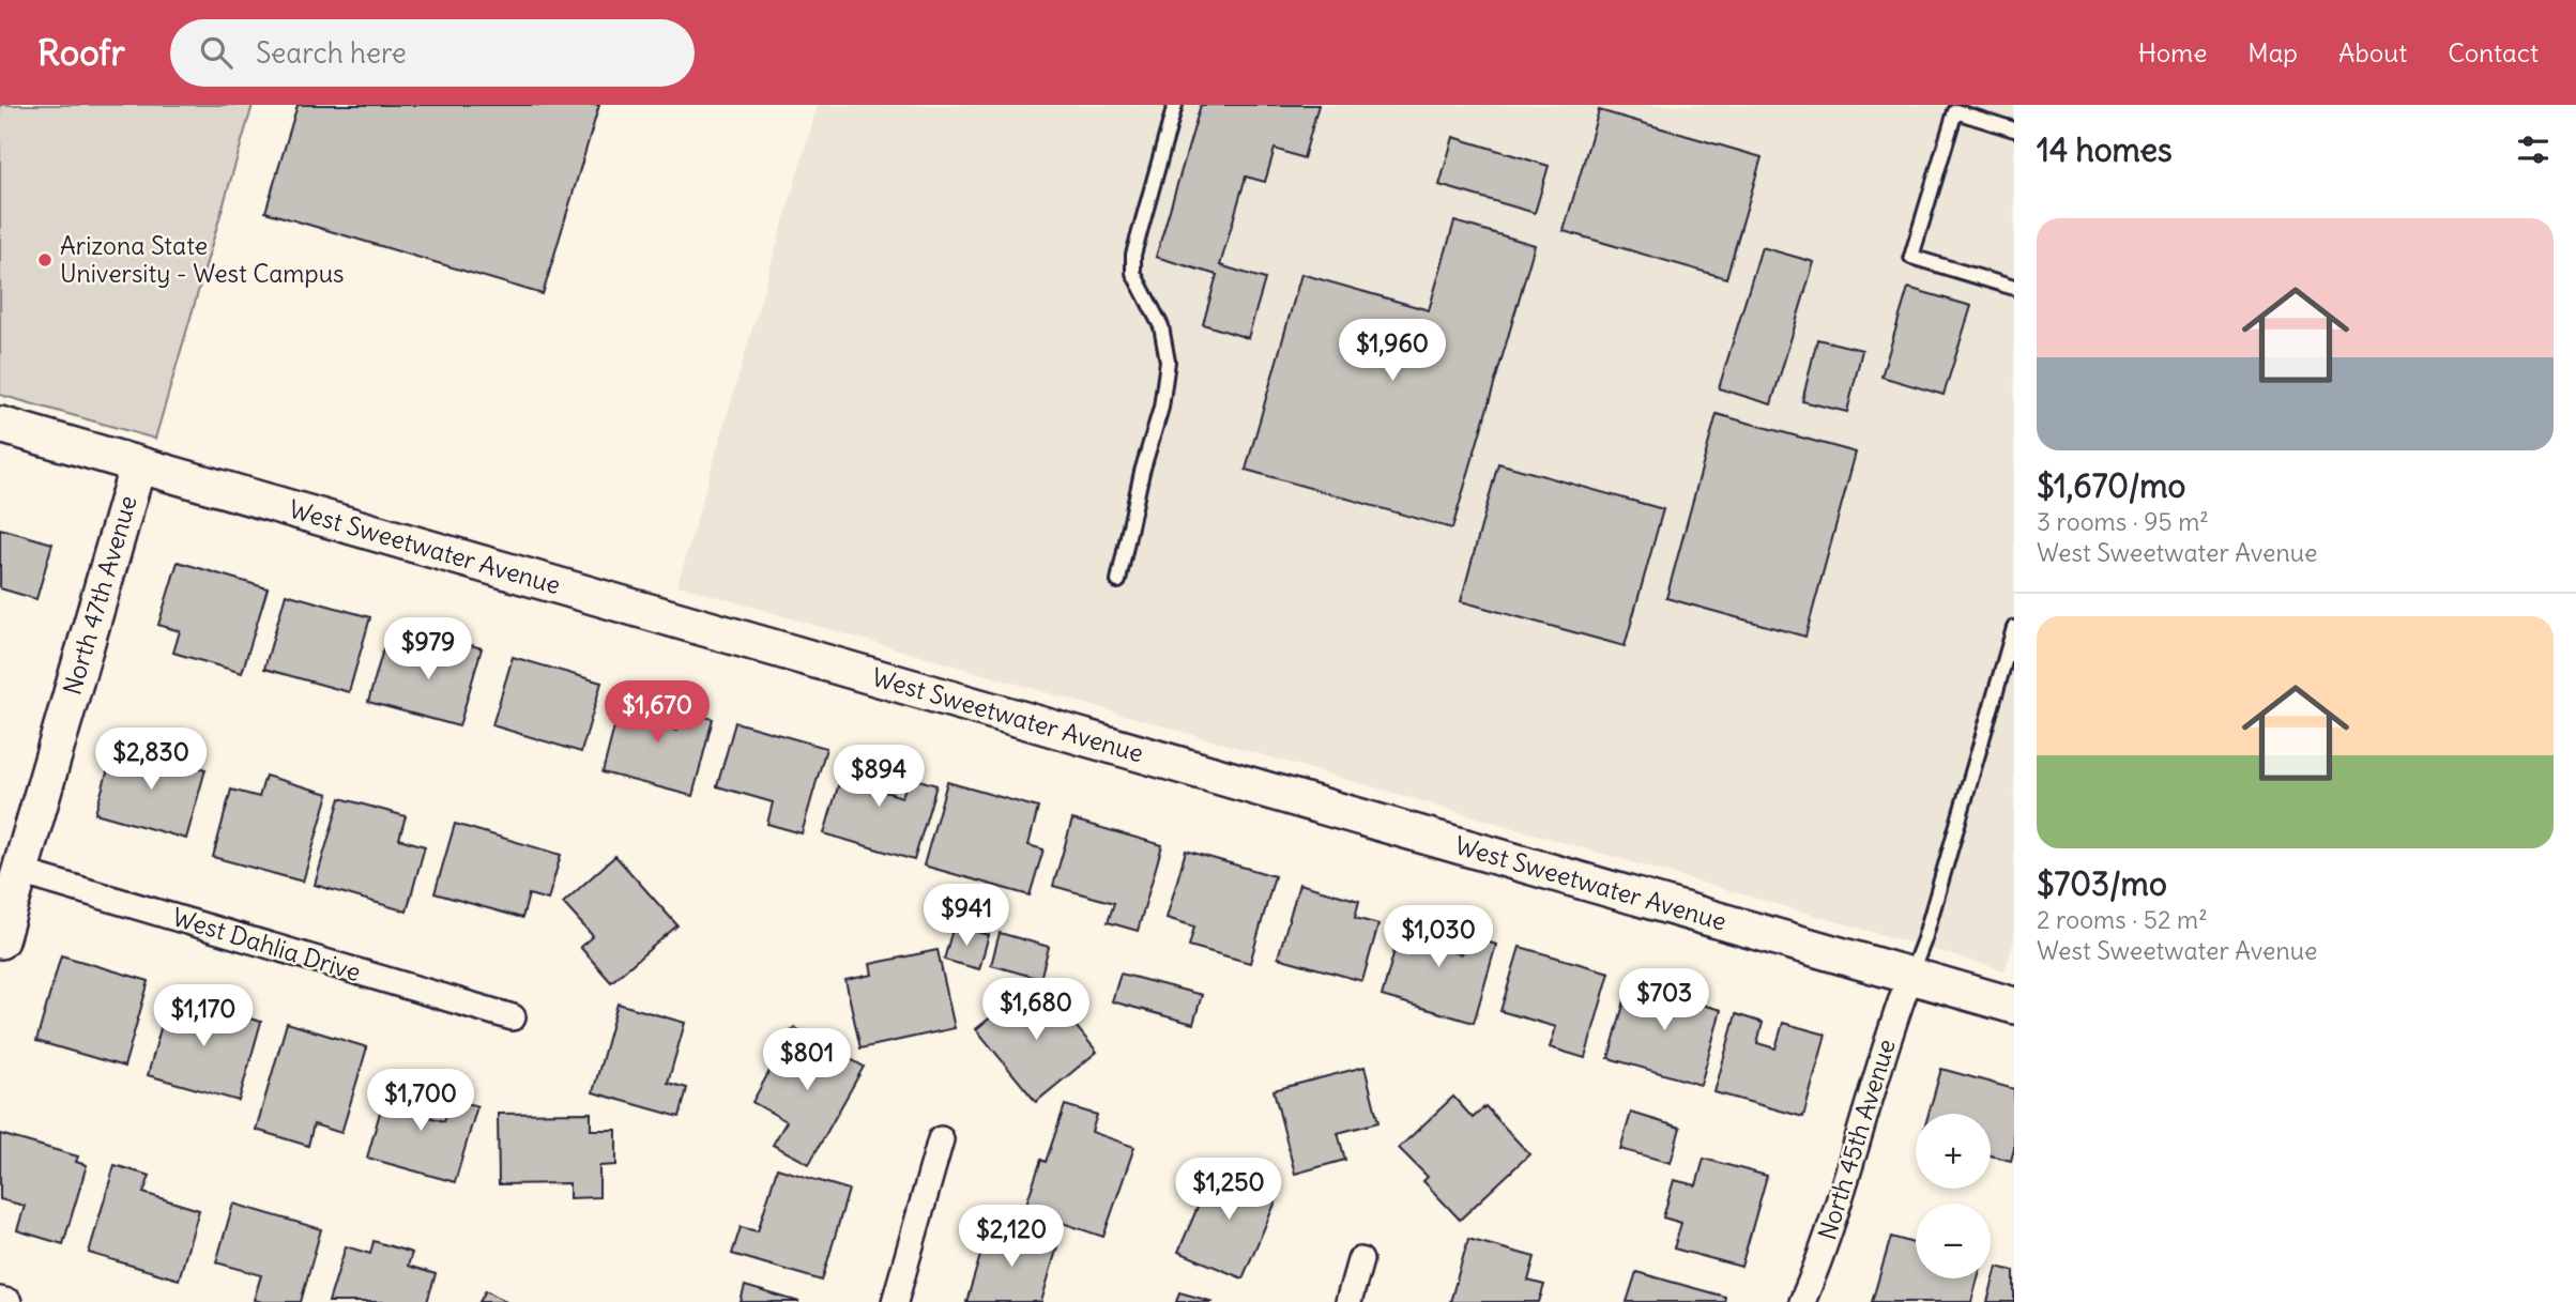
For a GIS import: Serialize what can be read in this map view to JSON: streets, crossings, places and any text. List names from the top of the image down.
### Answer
{
  "streets": {
    "street": [
      "West Sweetwater Avenue",
      "North 47th Avenue",
      "West Dahlia Drive",
      "North 45th Avenue"
    ]
  },
  "crossings": [
    ["West Sweetwater Avenue", "North 47th Avenue"],
    ["West Sweetwater Avenue", "North 45th Avenue"],
    ["North 47th Avenue", "West Dahlia Drive"]
  ],
  "places": ["Arizona State University - West Campus"],
  "page": {
    "header": "Roofr",
    "search": "Search here",
    "nav": [
      "Home",
      "Map",
      "About",
      "Contact"
    ],
    "heading": "14 homes",
    "list": [
      {
        "name": "$1,670/mo",
        "note": "3 rooms · 95 m² · West Sweetwater Avenue"
      },
      {
        "name": "$703/mo",
        "note": "2 rooms · 52 m² · West Sweetwater Avenue"
      }
    ],
    "price": [
      "$1,960",
      "$979",
      "$1,670",
      "$2,830",
      "$894",
      "$941",
      "$1,030",
      "$703",
      "$1,680",
      "$1,170",
      "$801",
      "$1,700",
      "$1,250",
      "$2,120"
    ],
    "map_buttons": ["+", "−"]
  }
}
